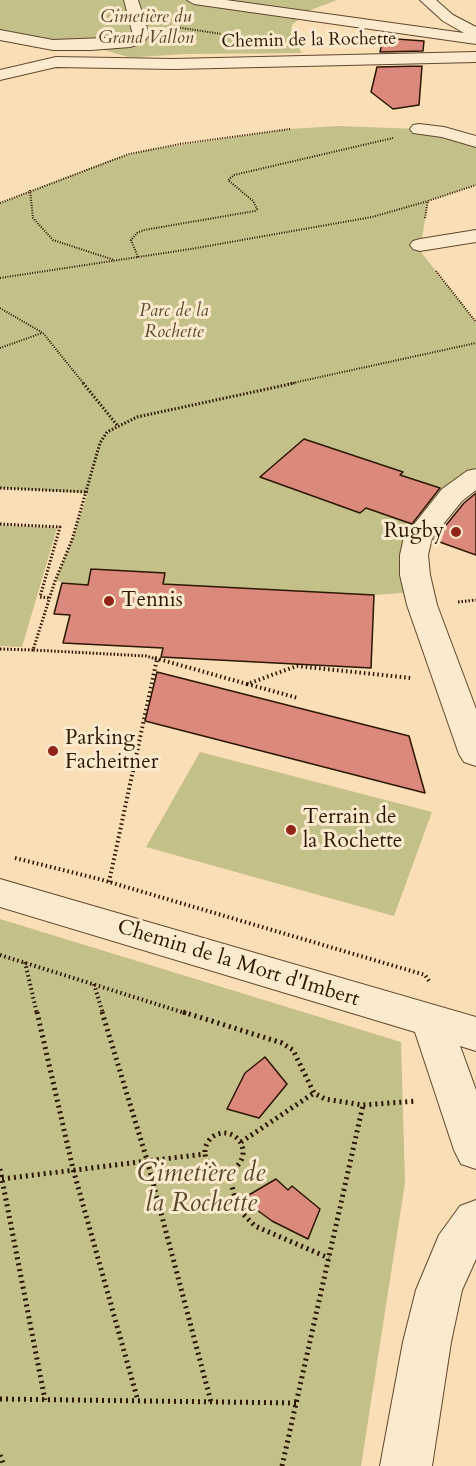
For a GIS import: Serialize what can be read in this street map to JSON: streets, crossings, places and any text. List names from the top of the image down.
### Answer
{
  "streets": {
    "street": ["Chemin de la Rochette", "Chemin de la Mort d'Imbert"]
  },
  "parks": ["Cimetière du Grand Vallon", "Parc de la Rochette", "Cimetière de la Rochette"],
  "places": [
    "Rugby",
    "Tennis",
    "Parking Facheitner",
    "Terrain de la Rochette"
  ]
}
